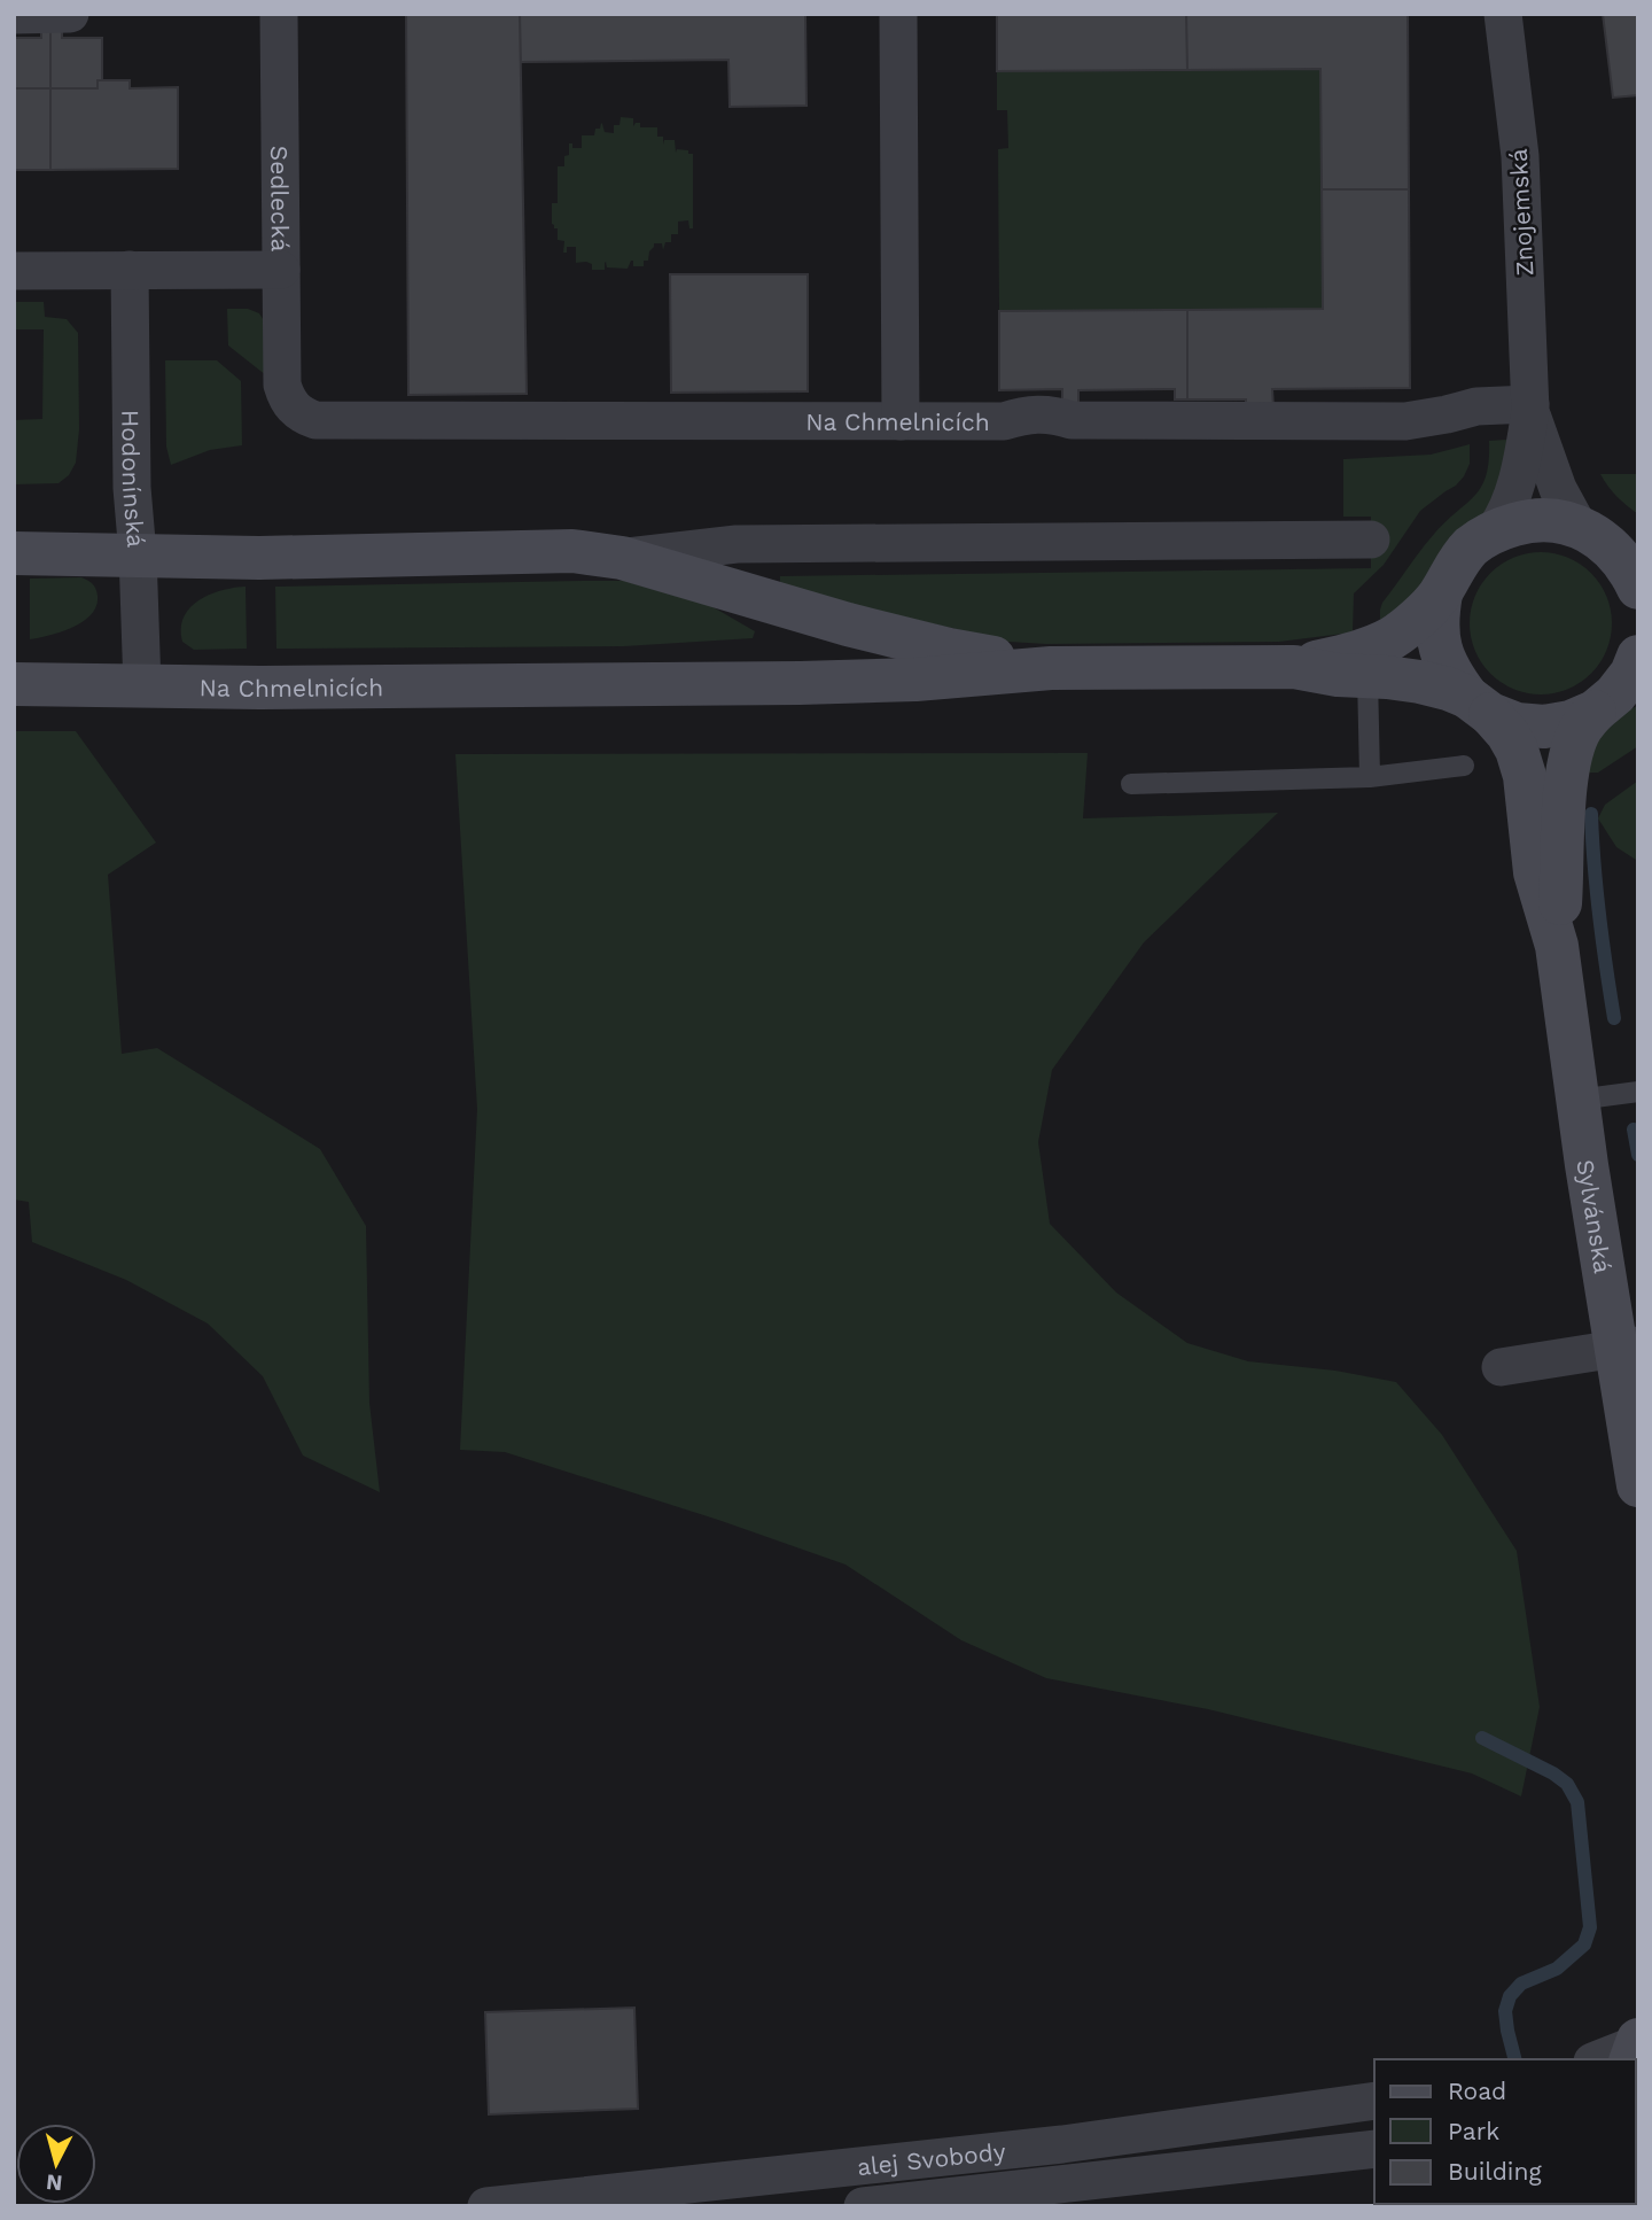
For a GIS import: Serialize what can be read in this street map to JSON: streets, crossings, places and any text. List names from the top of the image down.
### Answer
{
  "streets": {
    "street": [
      "Sedlecká",
      "Znojemská",
      "Na Chmelnicích",
      "Hodonínská",
      "Sylvánská",
      "alej Svobody"
    ]
  },
  "crossings": [
    ["Sedlecká", "Na Chmelnicích"],
    ["Znojemská", "Na Chmelnicích"],
    ["Na Chmelnicích", "Hodonínská"],
    ["Na Chmelnicích", "Sylvánská"]
  ],
  "legend": ["Road", "Park", "Building"],
  "north": "bottom"
}
